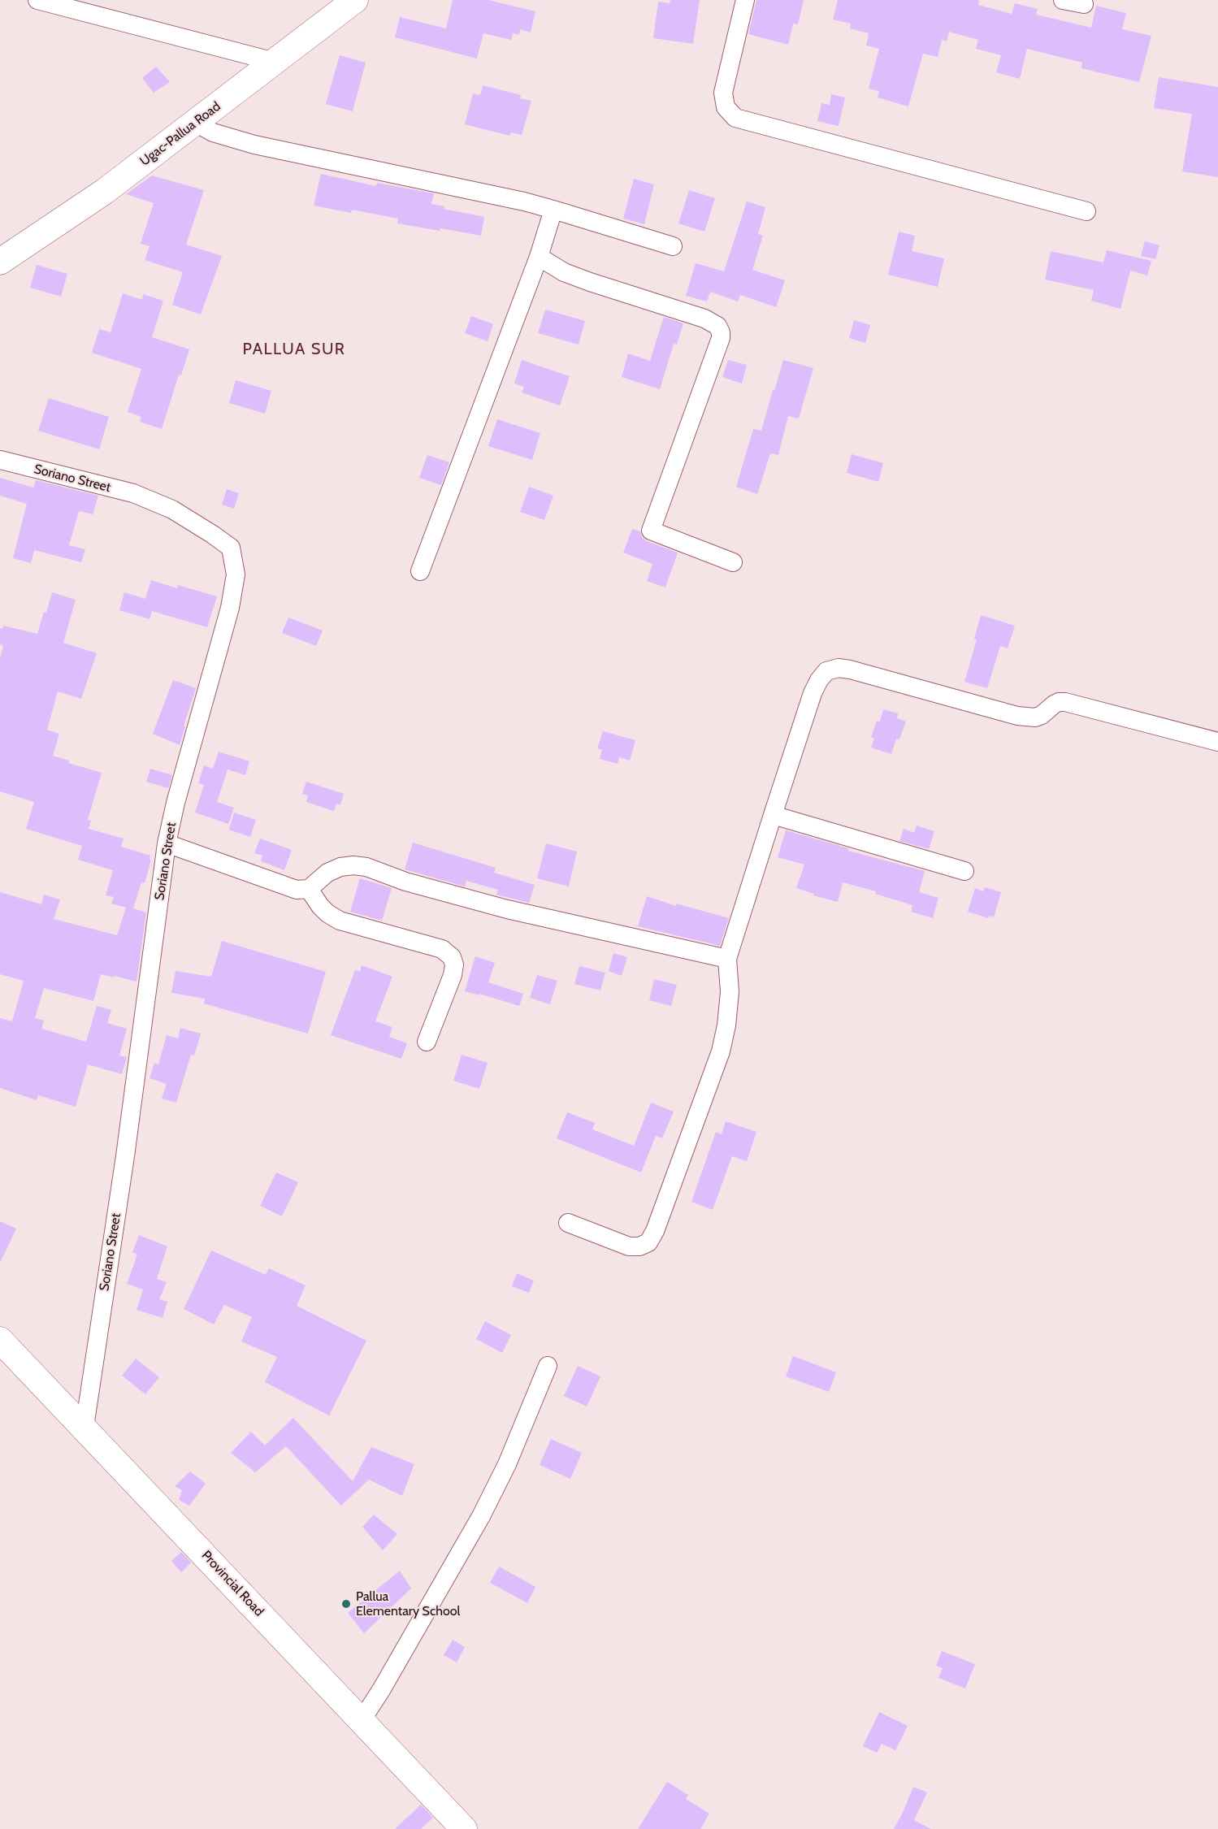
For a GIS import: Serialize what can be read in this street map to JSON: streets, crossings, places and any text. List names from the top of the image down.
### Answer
{
  "streets": {
    "main road": ["Ugac-Pallua Road", "Provincial Road"],
    "street": ["Soriano Street"]
  },
  "crossings": [
    ["Soriano Street", "Provincial Road"]
  ],
  "districts": ["PALLUA SUR"],
  "places": ["Pallua Elementary School"]
}
